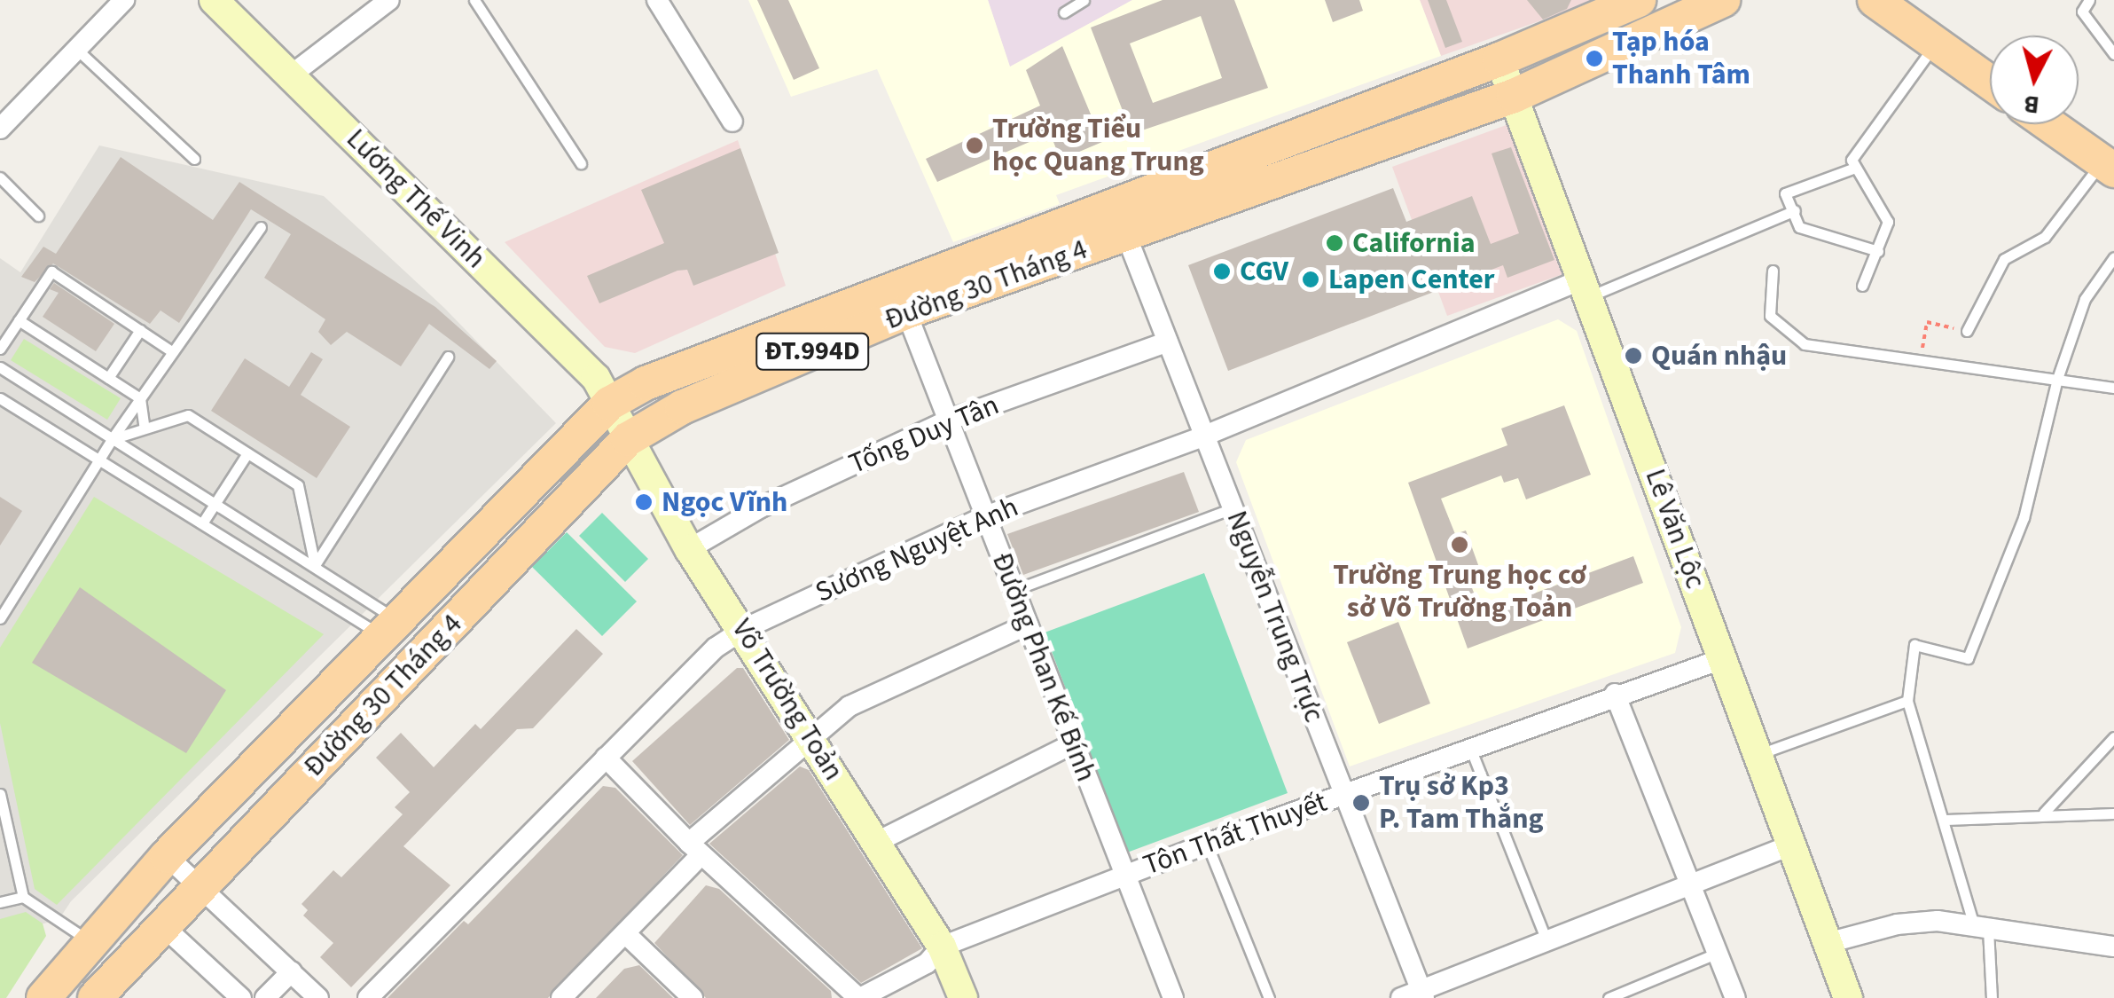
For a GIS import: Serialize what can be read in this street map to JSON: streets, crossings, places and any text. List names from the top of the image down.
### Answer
{
  "streets": {
    "main road": ["Đường 30 Tháng 4", "ĐT.994D"],
    "street": [
      "Lương Thế Vinh",
      "Tống Duy Tân",
      "Lê Văn Lộc",
      "Sương Nguyệt Anh",
      "Nguyễn Trung Trực",
      "Đường Phan Kế Bính",
      "Võ Trường Toản",
      "Tôn Thất Thuyết"
    ]
  },
  "crossings": [
    ["Lương Thế Vinh", "Đường 30 Tháng 4"],
    ["Lương Thế Vinh", "Võ Trường Toản"],
    ["Đường 30 Tháng 4", "Lê Văn Lộc"],
    ["Đường 30 Tháng 4", "Nguyễn Trung Trực"],
    ["Đường 30 Tháng 4", "Đường Phan Kế Bính"],
    ["Đường 30 Tháng 4", "Võ Trường Toản"],
    ["Tống Duy Tân", "Nguyễn Trung Trực"],
    ["Tống Duy Tân", "Đường Phan Kế Bính"],
    ["Tống Duy Tân", "Võ Trường Toản"],
    ["Lê Văn Lộc", "Sương Nguyệt Anh"],
    ["Lê Văn Lộc", "Tôn Thất Thuyết"],
    ["Sương Nguyệt Anh", "Nguyễn Trung Trực"],
    ["Sương Nguyệt Anh", "Đường Phan Kế Bính"],
    ["Sương Nguyệt Anh", "Võ Trường Toản"],
    ["Nguyễn Trung Trực", "Tôn Thất Thuyết"],
    ["Đường Phan Kế Bính", "Tôn Thất Thuyết"],
    ["Võ Trường Toản", "Tôn Thất Thuyết"]
  ],
  "places": [
    "Tạp hóa Thanh Tâm",
    "Trường Tiểu học Quang Trung",
    "California",
    "CGV",
    "Lapen Center",
    "Quán nhậu",
    "Ngọc Vĩnh",
    "Trường Trung học cơ sở Võ Trường Toản",
    "Trụ sở Kp3 P. Tam Thắng"
  ],
  "north": "bottom"
}
